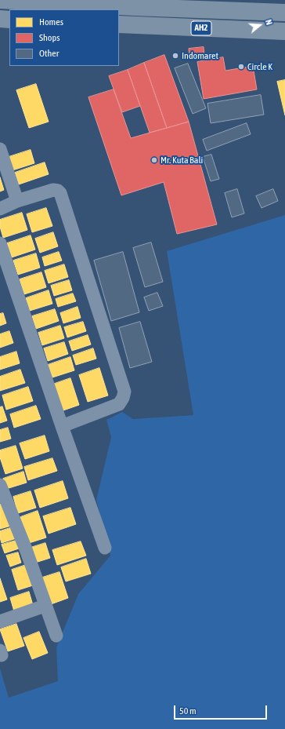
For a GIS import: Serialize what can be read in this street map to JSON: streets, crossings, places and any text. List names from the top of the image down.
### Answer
{
  "streets": {
    "highway": ["AH2"]
  },
  "places": ["Indomaret", "Circle K", "Mr. Kuta Bali"],
  "legend": ["Homes", "Shops", "Other"],
  "scale_bar": "50 m",
  "north": "right"
}
